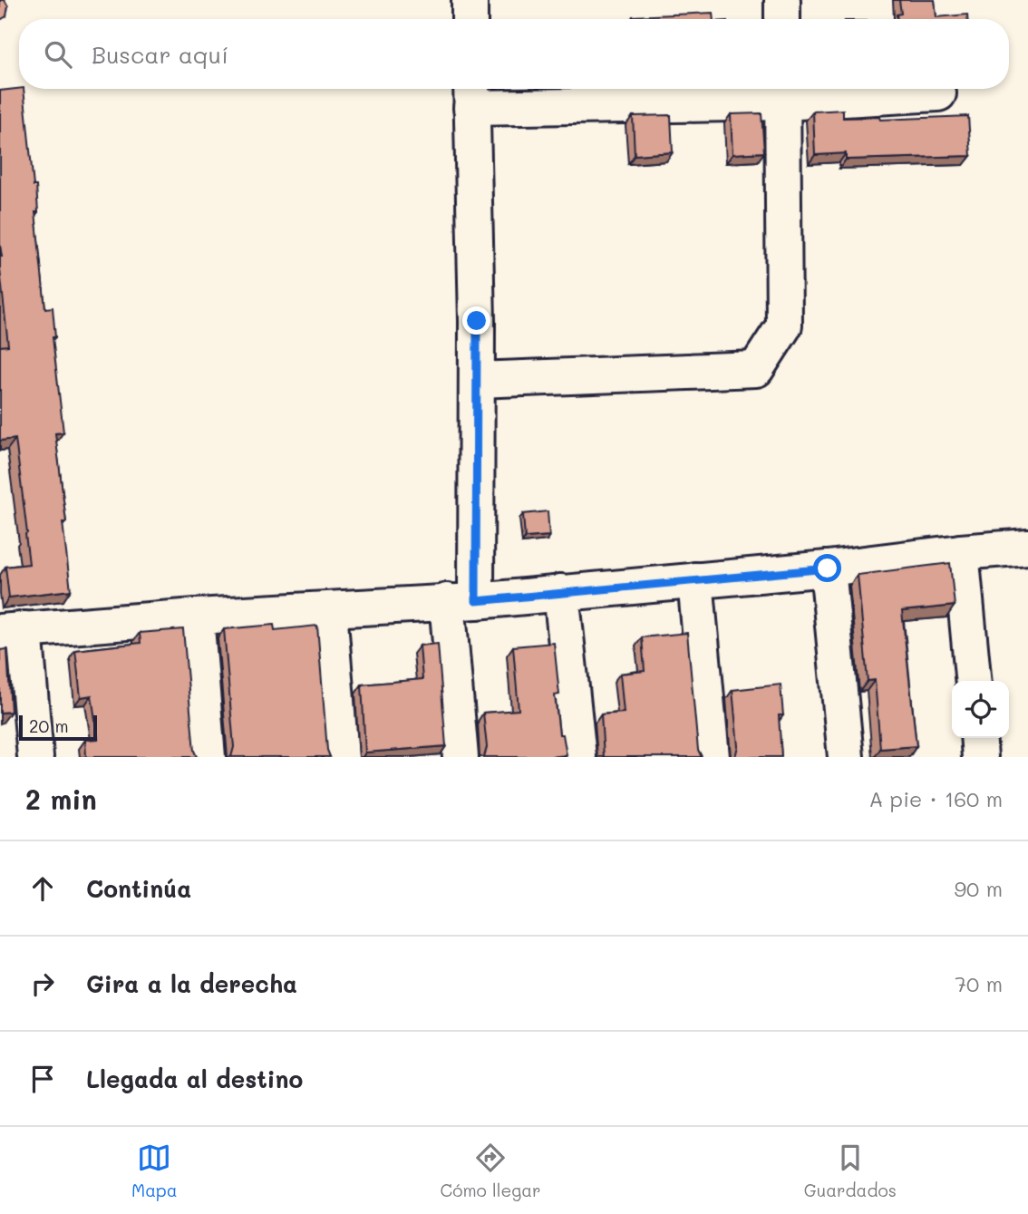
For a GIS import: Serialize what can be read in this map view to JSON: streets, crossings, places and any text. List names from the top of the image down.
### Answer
{
  "scale_bar": "20 m",
  "page": {
    "search": "Buscar aquí",
    "scale": "20 m",
    "heading": ["2 min", "A pie · 160 m"],
    "list": [
      ["Continúa", "90 m"],
      ["Gira a la derecha", "70 m"],
      "Llegada al destino"
    ],
    "nav": ["Mapa", "Cómo llegar", "Guardados"]
  }
}
